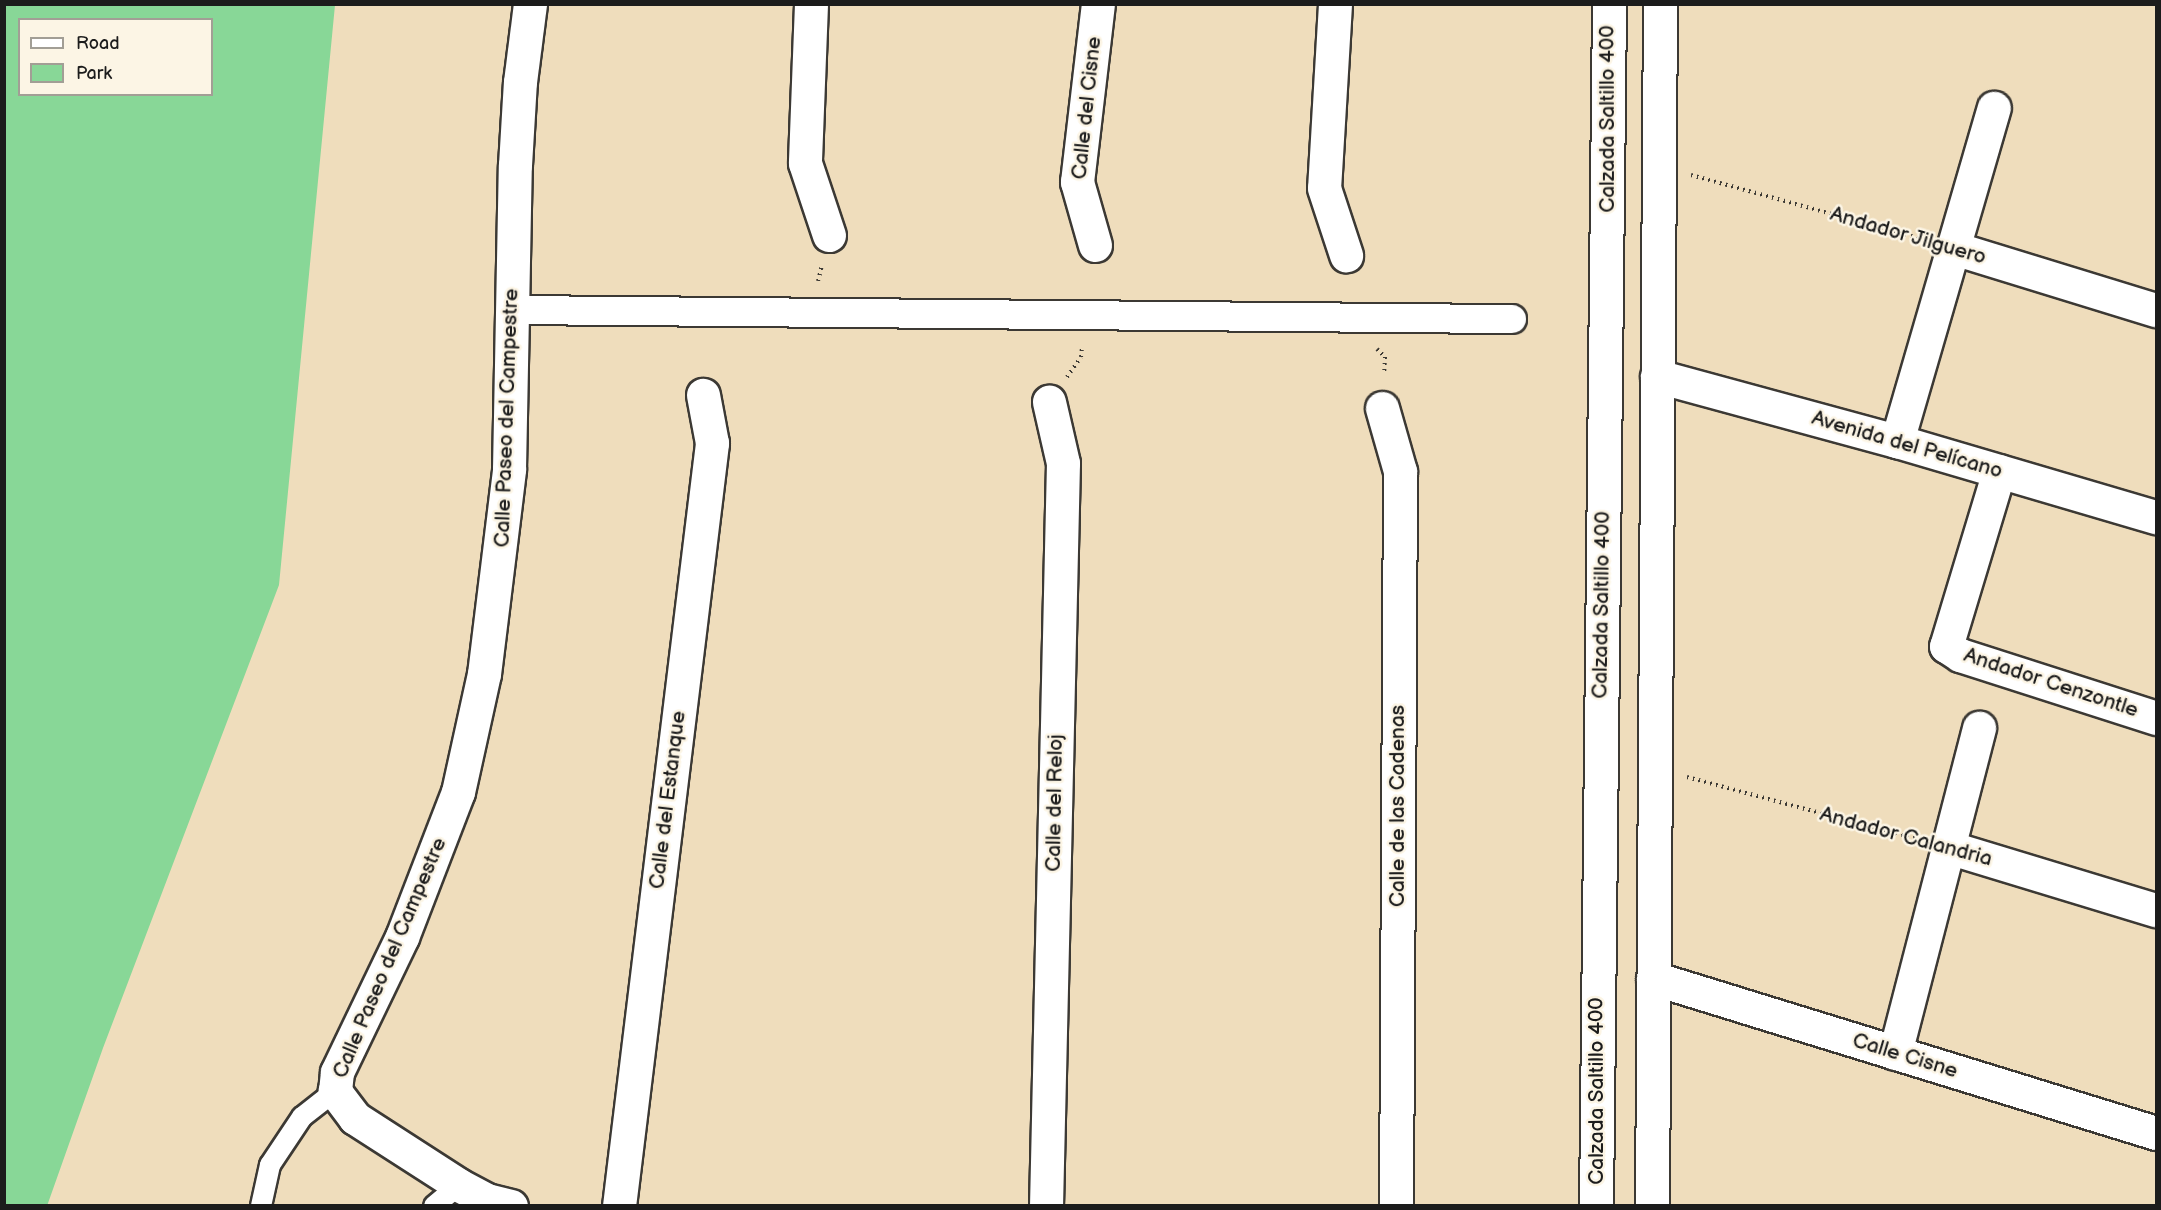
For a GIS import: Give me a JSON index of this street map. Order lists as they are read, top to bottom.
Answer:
{
  "streets": {
    "street": [
      "Calle del Cisne",
      "Calzada Saltillo 400",
      "Andador Jilguero",
      "Calle Paseo del Campestre",
      "Avenida del Pelícano",
      "Andador Cenzontle",
      "Calle del Estanque",
      "Calle del Reloj",
      "Calle de las Cadenas",
      "Andador Calandria",
      "Calle Cisne"
    ]
  },
  "crossings": [
    ["Avenida del Pelícano", "Andador Cenzontle"]
  ],
  "legend": ["Road", "Park"]
}
